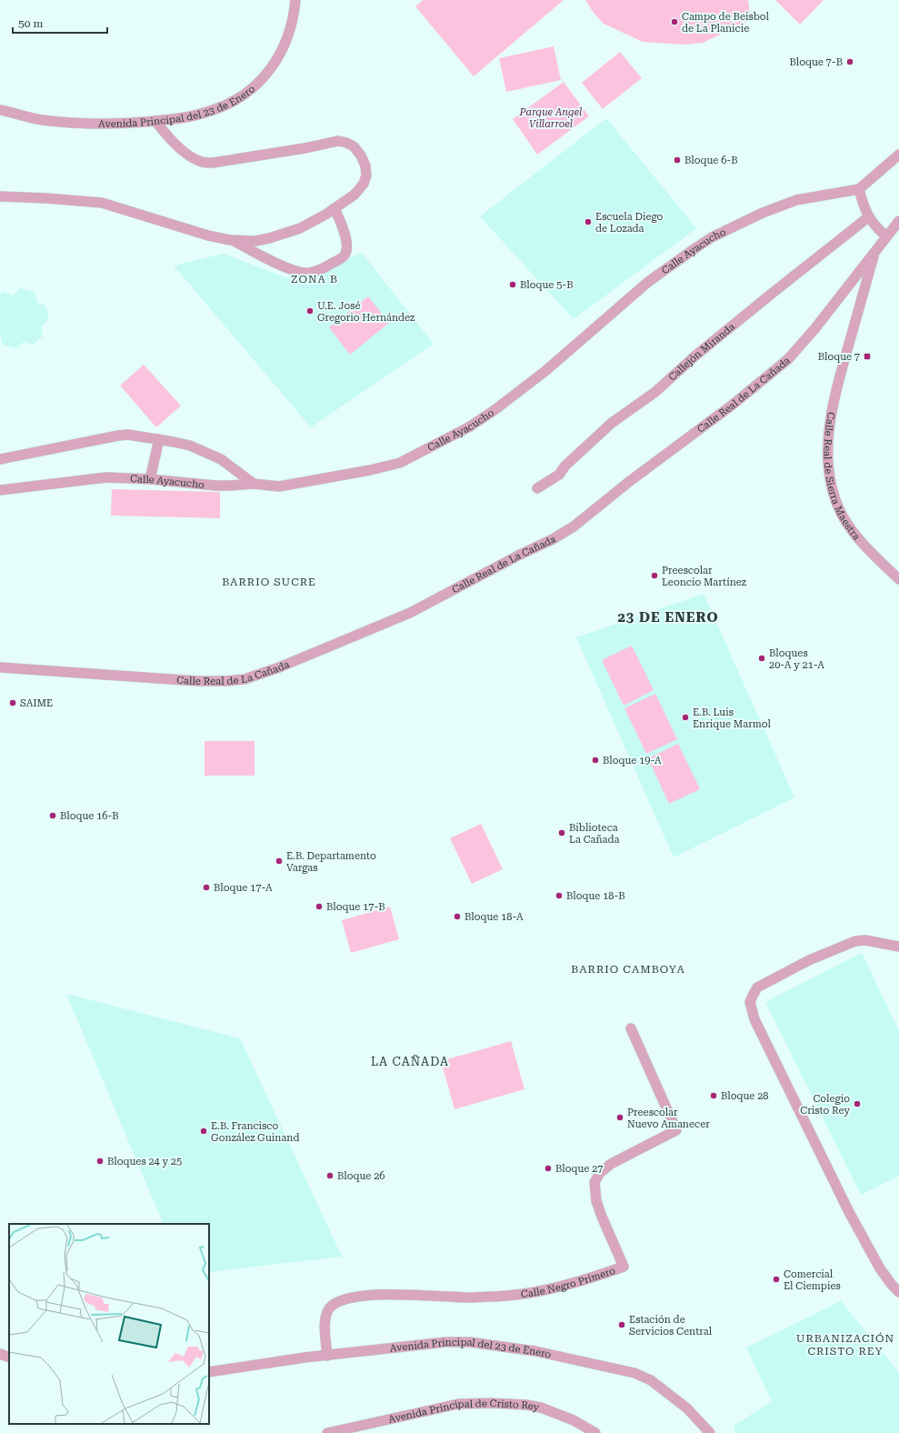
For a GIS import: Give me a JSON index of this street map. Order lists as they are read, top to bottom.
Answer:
{
  "streets": {
    "street": [
      "Avenida Principal del 23 de Enero",
      "Calle Ayacucho",
      "Callejón Miranda",
      "Calle Real de La Cañada",
      "Calle Real de Sierra Maestra",
      "Calle Negro Primero",
      "Avenida Principal de Cristo Rey"
    ]
  },
  "crossings": [
    ["Avenida Principal del 23 de Enero", "Calle Negro Primero"],
    ["Calle Real de La Cañada", "Calle Real de Sierra Maestra"]
  ],
  "districts": [
    "ZONA B",
    "BARRIO SUCRE",
    "23 DE ENERO",
    "BARRIO CAMBOYA",
    "LA CAÑADA",
    "URBANIZACIÓN CRISTO REY"
  ],
  "parks": ["Parque Angel Villarroel"],
  "places": {
    "other": [
      "Campo de Beisbol de La Planicie",
      "Bloque 7-B",
      "Bloque 6-B",
      "Escuela Diego de Lozada",
      "Bloque 5-B",
      "U.E. José Gregorio Hernández",
      "Preescolar Leoncio Martínez",
      "Bloques 20-A y 21-A",
      "SAIME",
      "E.B. Luis Enrique Marmol",
      "Bloque 19-A",
      "Bloque 16-B",
      "Biblioteca La Cañada",
      "E.B. Departamento Vargas",
      "Bloque 17-A",
      "Bloque 18-B",
      "Bloque 17-B",
      "Bloque 18-A",
      "Bloque 28",
      "Colegio Cristo Rey",
      "Preescolar Nuevo Amanecer",
      "E.B. Francisco González Guinand",
      "Bloques 24 y 25",
      "Bloque 27",
      "Bloque 26",
      "Comercial El Ciempies",
      "Estación de Servicios Central"
    ],
    "transit": ["Bloque 7"]
  },
  "scale_bar": "50 m"
}
